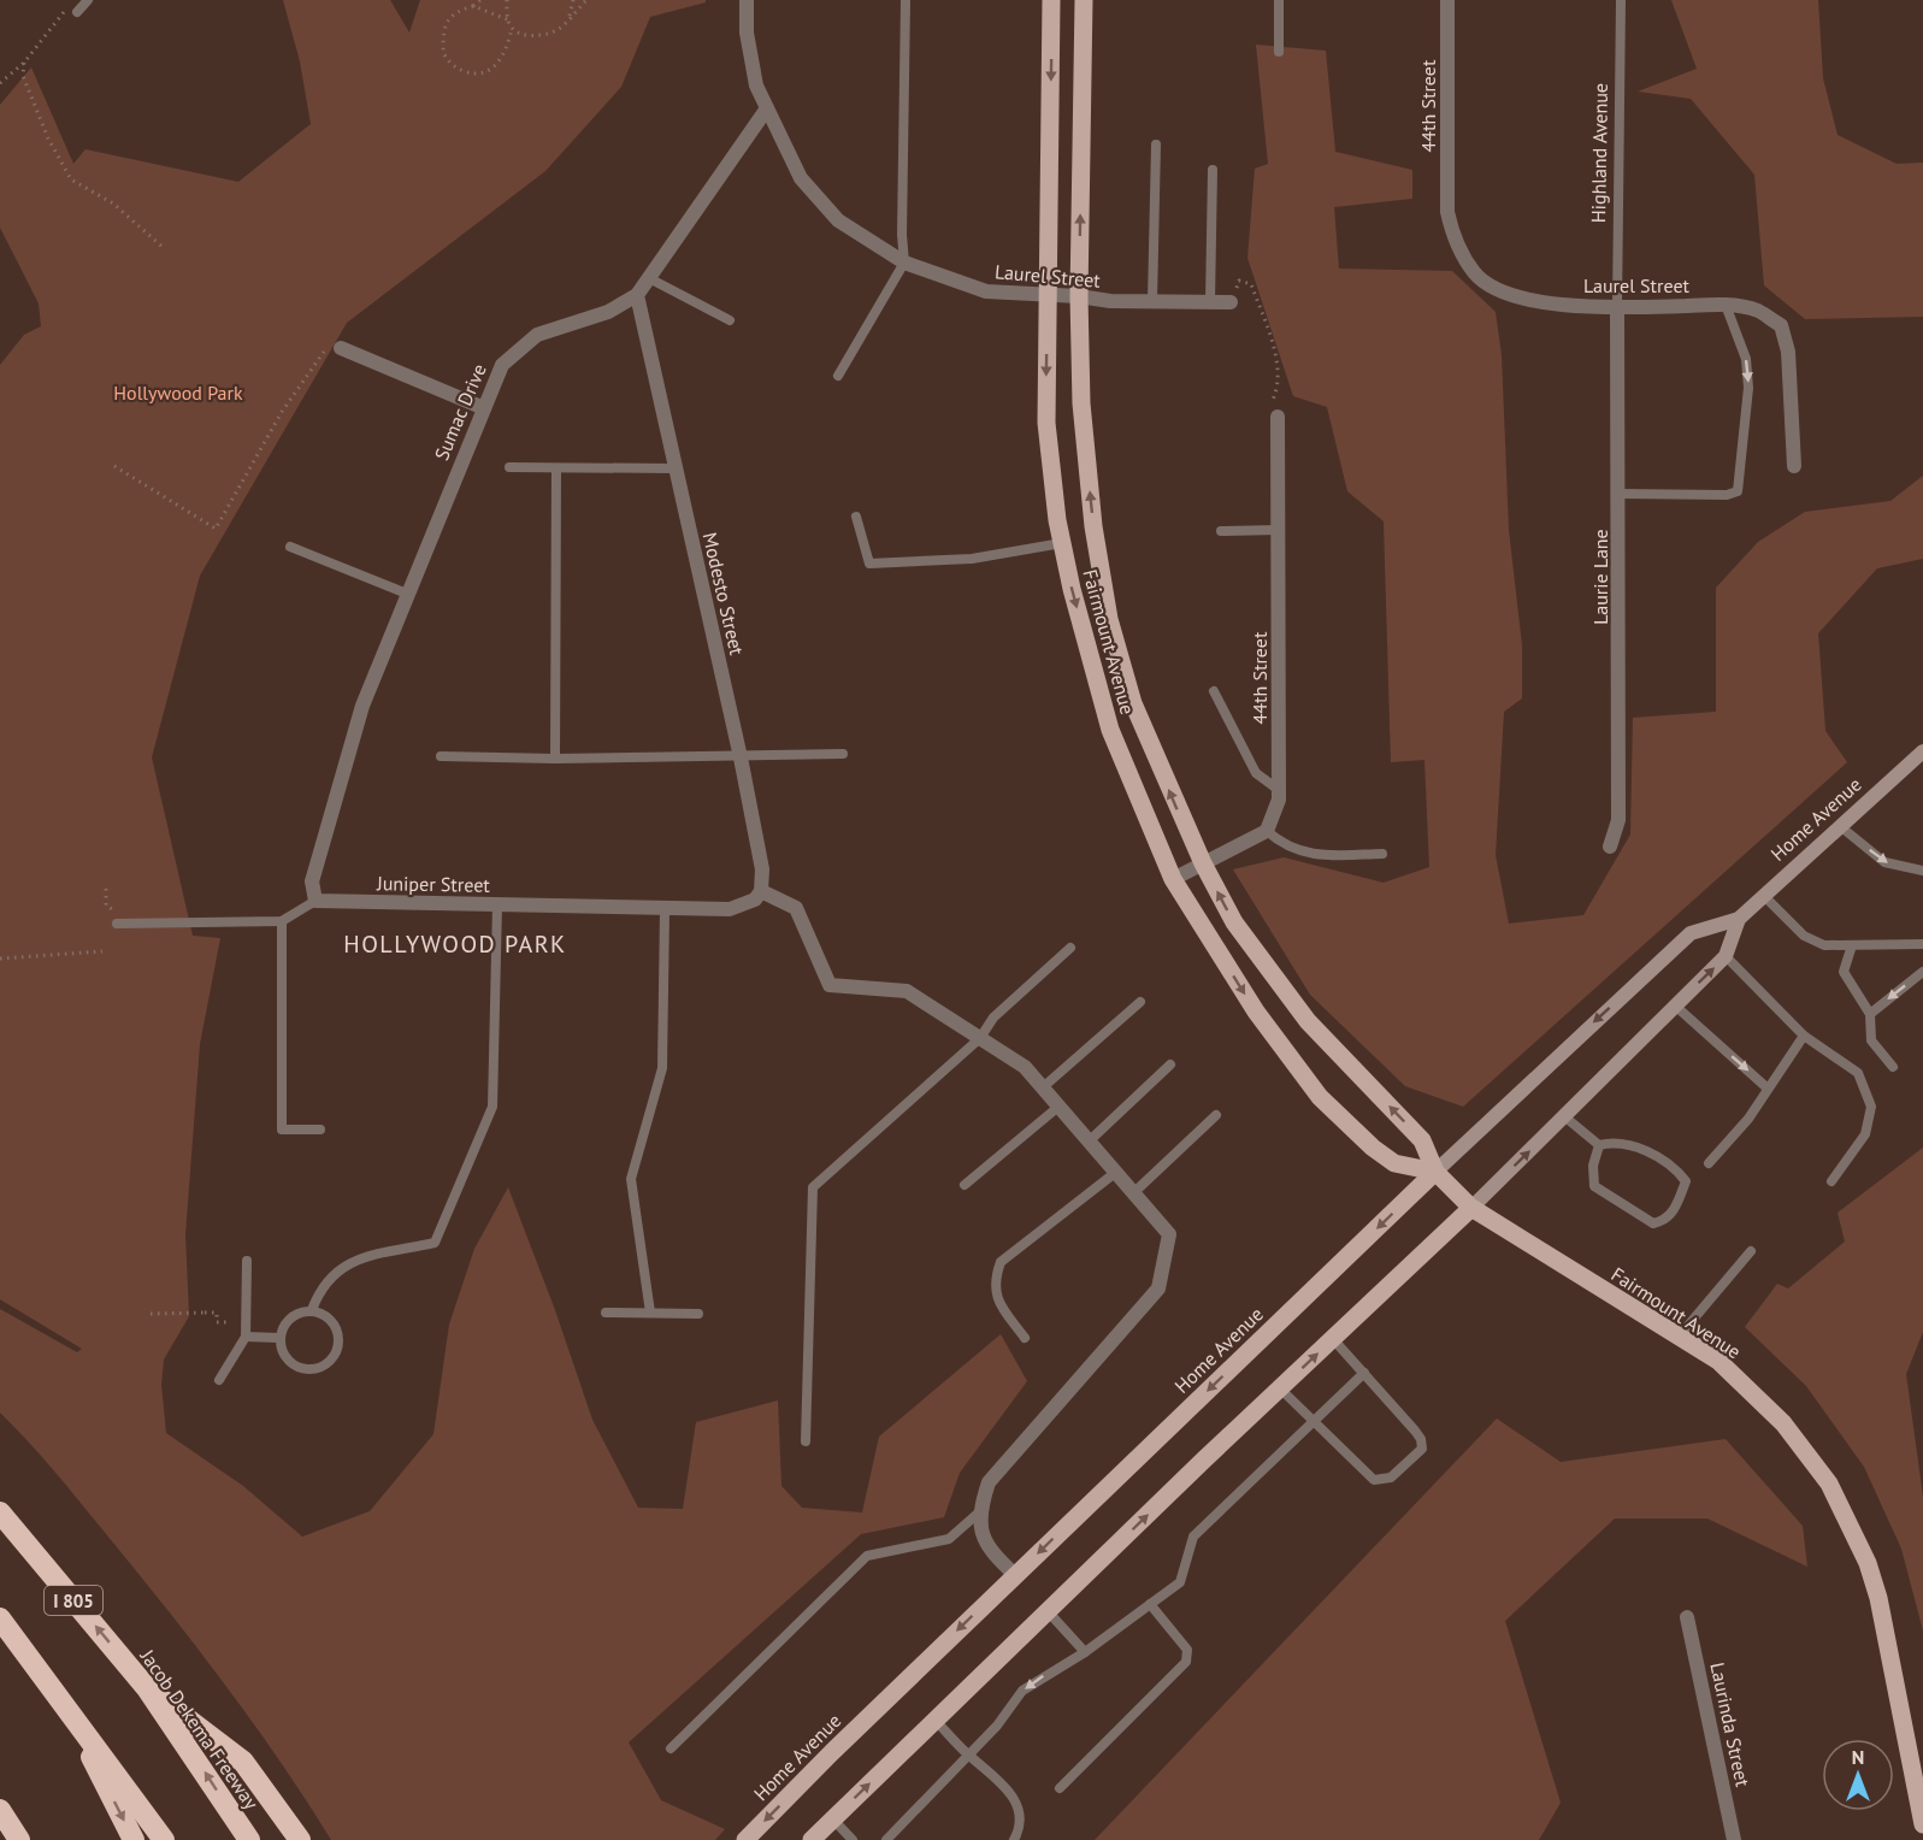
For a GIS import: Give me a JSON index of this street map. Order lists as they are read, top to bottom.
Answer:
{
  "streets": {
    "highway": ["I 805", "Jacob Dekema Freeway"],
    "main road": ["Fairmount Avenue", "Home Avenue"],
    "street": [
      "44th Street",
      "Laurel Street",
      "Sumac Drive",
      "Laurie Lane",
      "Modesto Street",
      "Juniper Street",
      "Laurinda Street"
    ],
    "lane": ["Highland Avenue"]
  },
  "crossings": [
    ["44th Street", "Laurel Street"],
    ["Highland Avenue", "Laurel Street"],
    ["Highland Avenue", "Laurie Lane"],
    ["Laurel Street", "Sumac Drive"],
    ["Laurel Street", "Laurie Lane"],
    ["Laurel Street", "Fairmount Avenue"],
    ["Sumac Drive", "Modesto Street"],
    ["Sumac Drive", "Juniper Street"],
    ["Modesto Street", "Juniper Street"],
    ["Fairmount Avenue", "Home Avenue"]
  ],
  "districts": ["HOLLYWOOD PARK"],
  "parks": ["Hollywood Park"],
  "north": "top"
}
